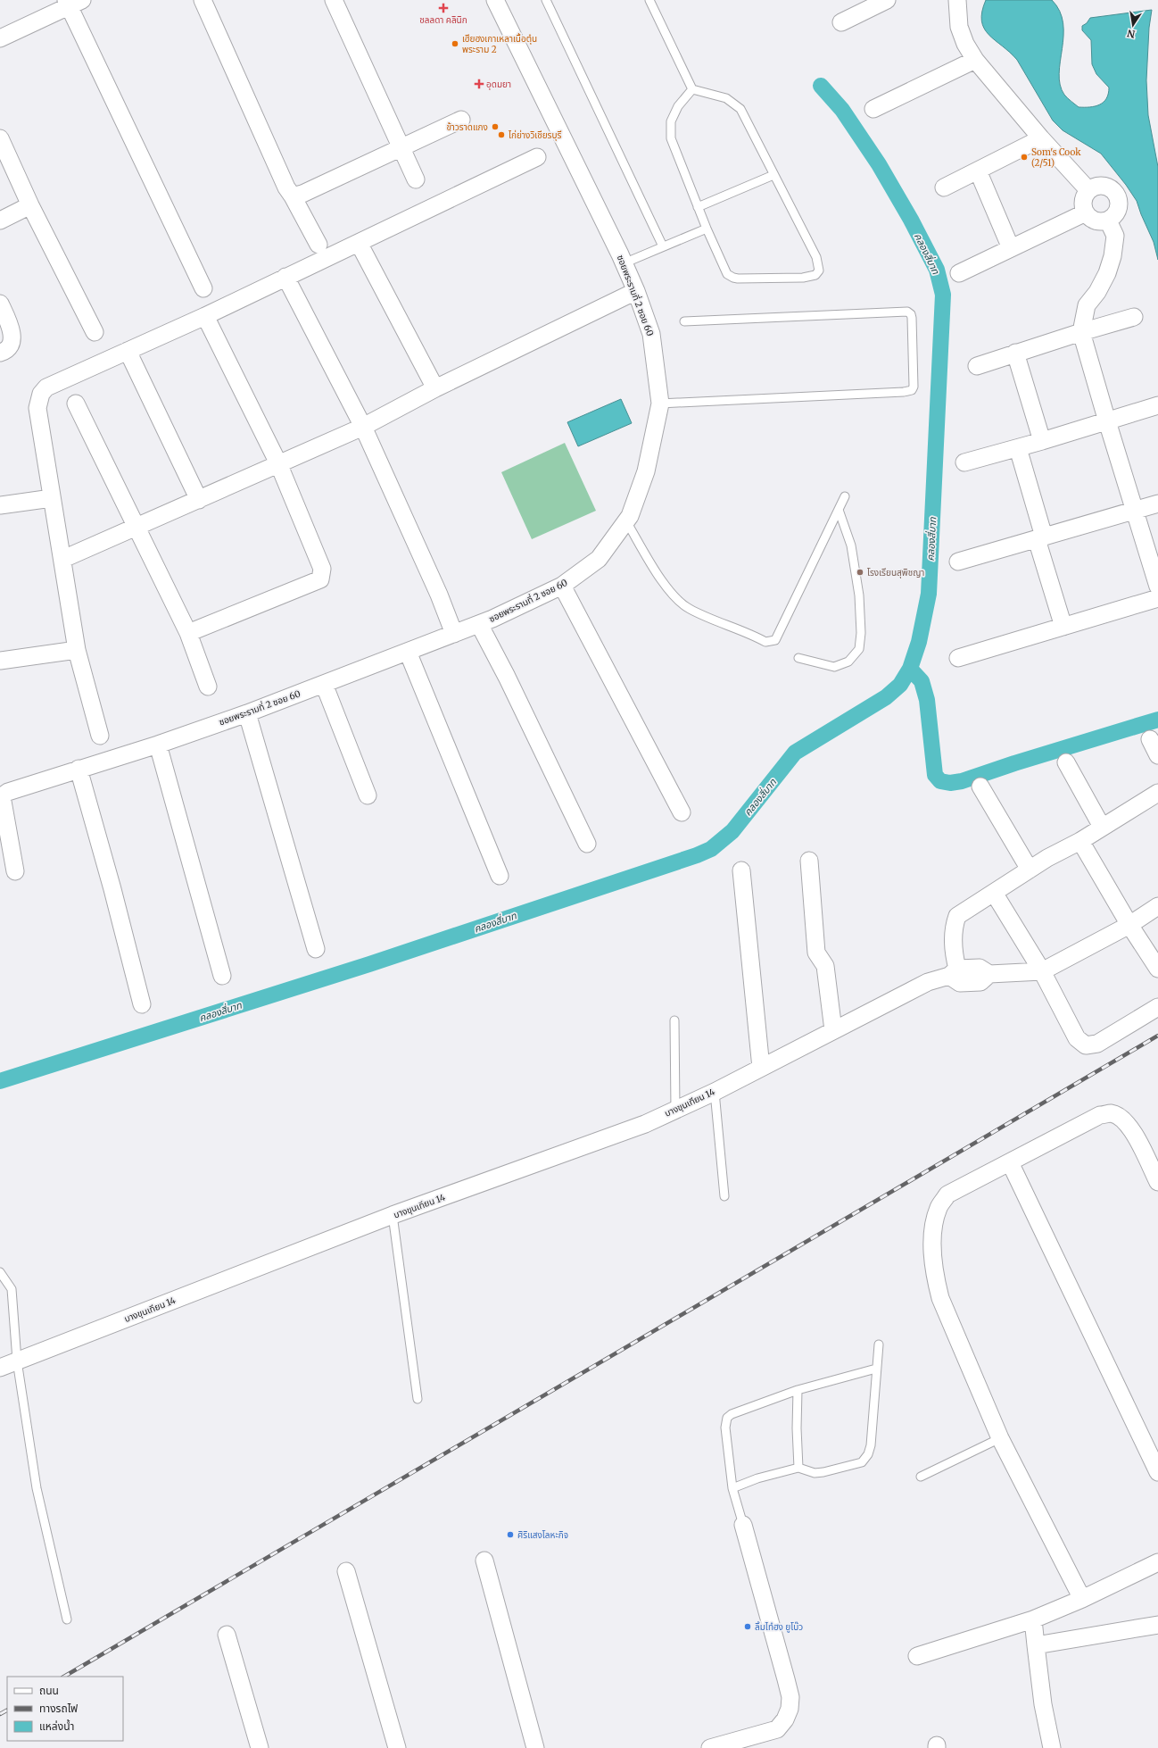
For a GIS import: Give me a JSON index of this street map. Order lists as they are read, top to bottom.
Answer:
{
  "streets": {
    "street": ["ซอยพระรามที่ 2 ซอย 60", "บางขุนเทียน 14"]
  },
  "water": ["คลองสี่บาท"],
  "places": {
    "health": ["ชลลดา คลินิก", "อุดมยา"],
    "other": [
      "เฮียฮงเกาเหลาเนื้อตุ๋น พระราม 2",
      "ข้าวราดแกง",
      "ไก่ย่างวิเชียรบุรี",
      "Som's Cook (2/51)",
      "โรงเรียนสุพิชญา",
      "ศิริแสงโลหะกิจ",
      "ลิ้มไท๋ฮง ยูโบ๊ว"
    ]
  },
  "legend": ["ถนน", "ทางรถไฟ", "แหล่งน้ำ"],
  "north": "bottom"
}
